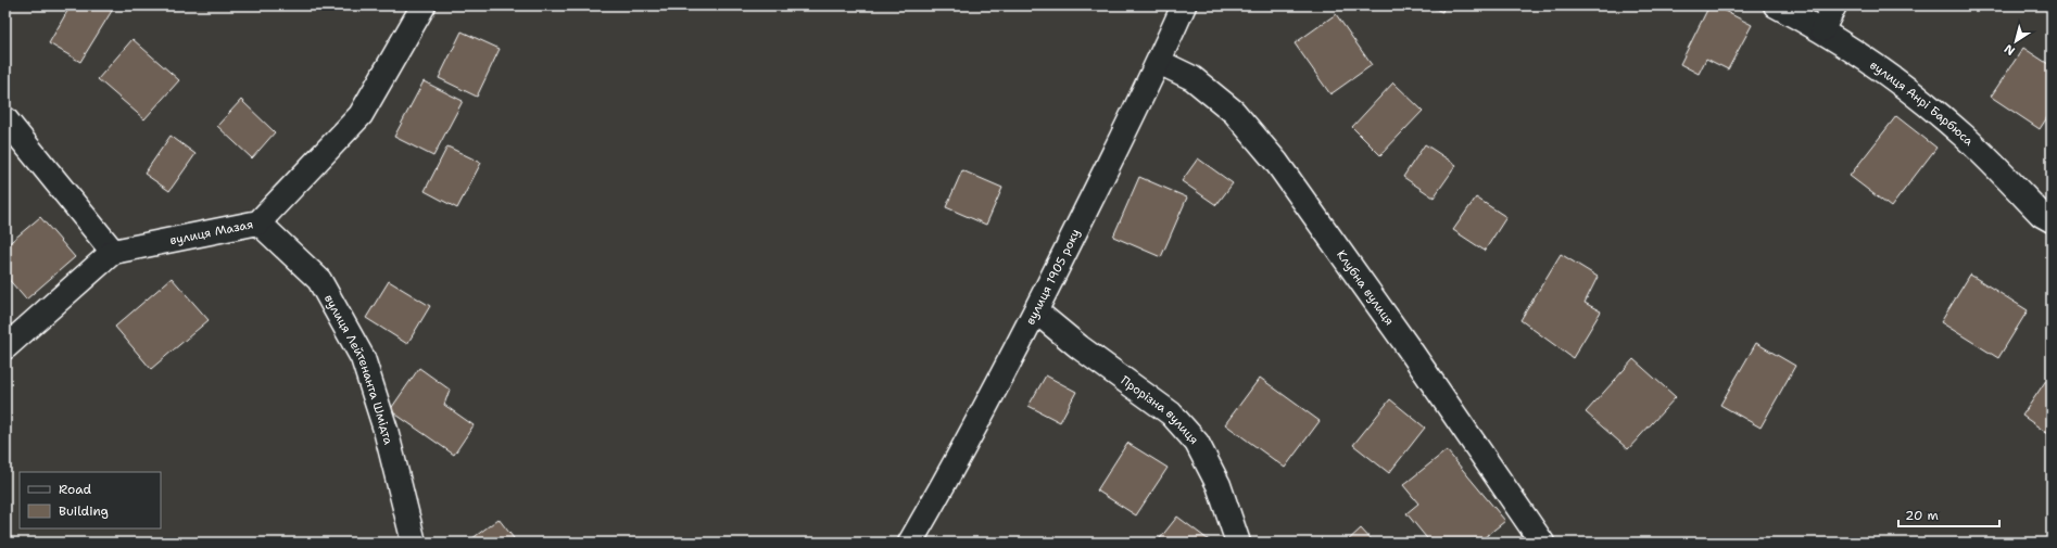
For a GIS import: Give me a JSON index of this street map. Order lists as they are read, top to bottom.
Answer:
{
  "streets": {
    "street": [
      "вулиця Анрі Барбюса",
      "вулиця Мазая",
      "вулиця 1905 року",
      "Клубна вулиця",
      "вулиця Лейтенанта Шмідта",
      "Прорізна вулиця"
    ]
  },
  "crossings": [
    ["вулиця Мазая", "вулиця Лейтенанта Шмідта"],
    ["вулиця 1905 року", "Клубна вулиця"],
    ["вулиця 1905 року", "Прорізна вулиця"]
  ],
  "legend": ["Road", "Building"],
  "scale_bar": "20 m",
  "north": "bottom left"
}
